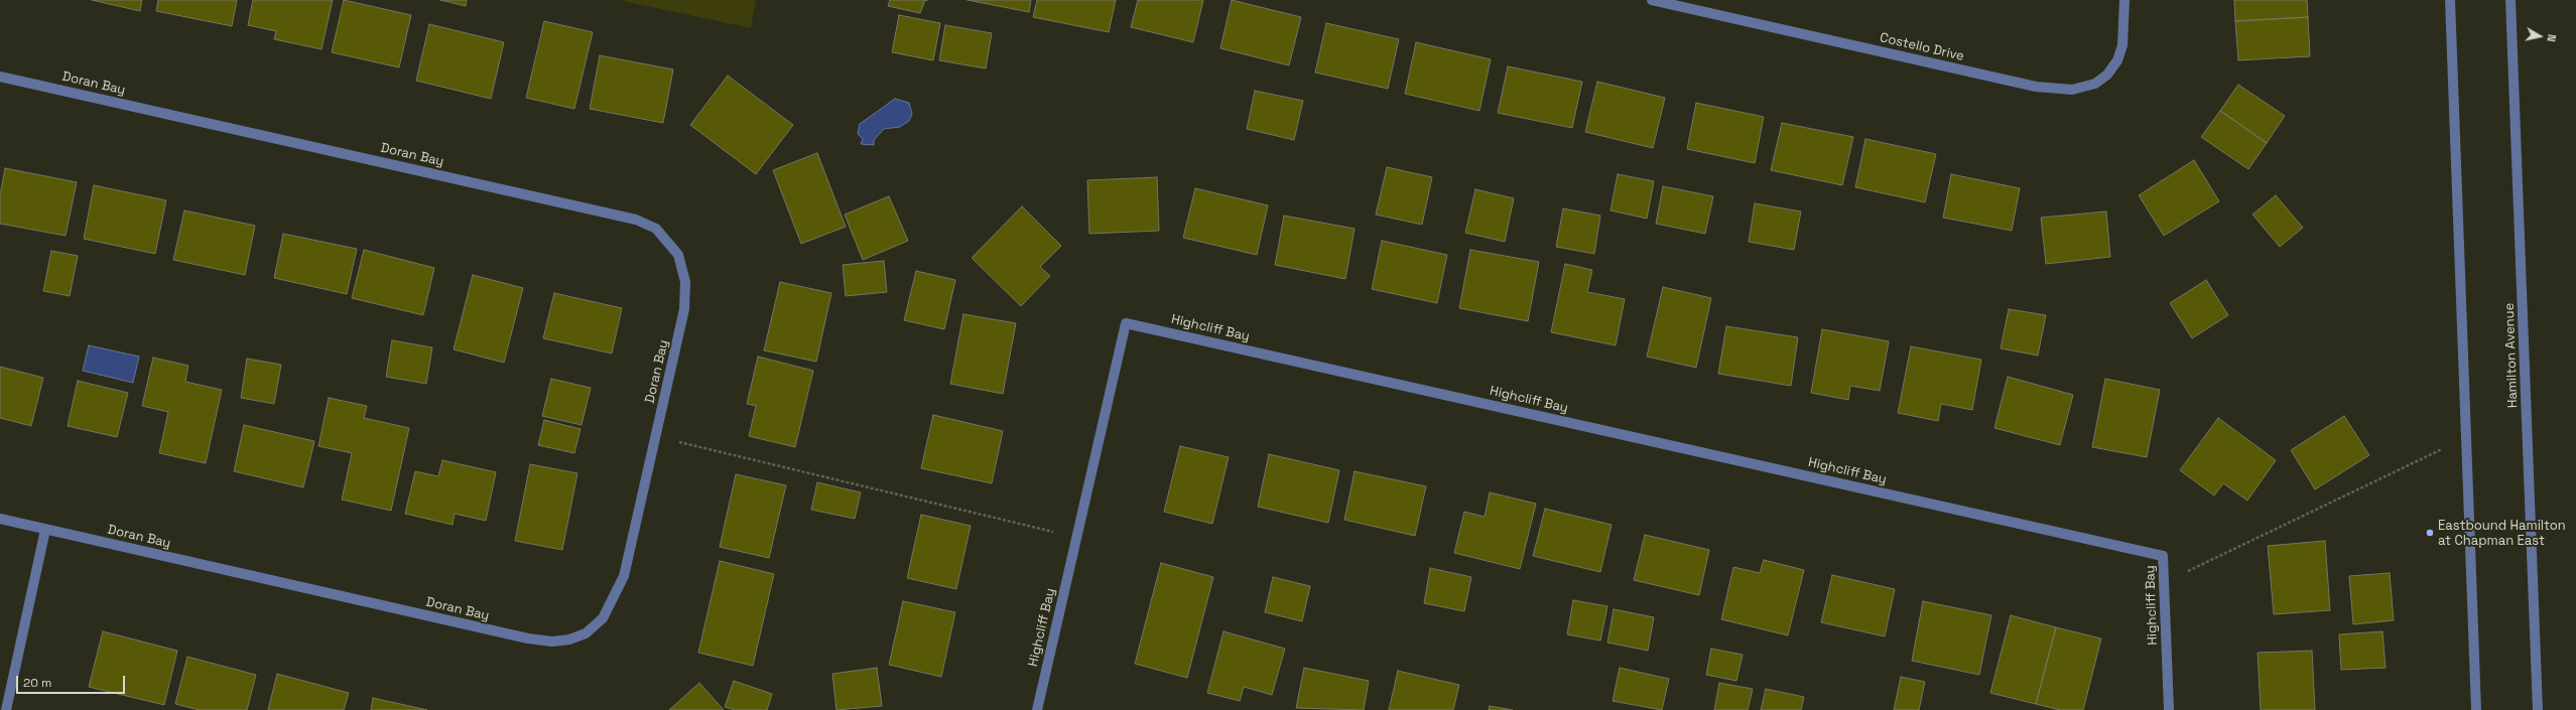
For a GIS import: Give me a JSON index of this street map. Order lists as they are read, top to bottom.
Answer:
{
  "streets": {
    "street": [
      "Costello Drive",
      "Doran Bay",
      "Highcliff Bay",
      "Hamilton Avenue"
    ]
  },
  "places": ["Eastbound Hamilton at Chapman East"],
  "scale_bar": "20 m",
  "north": "right"
}
